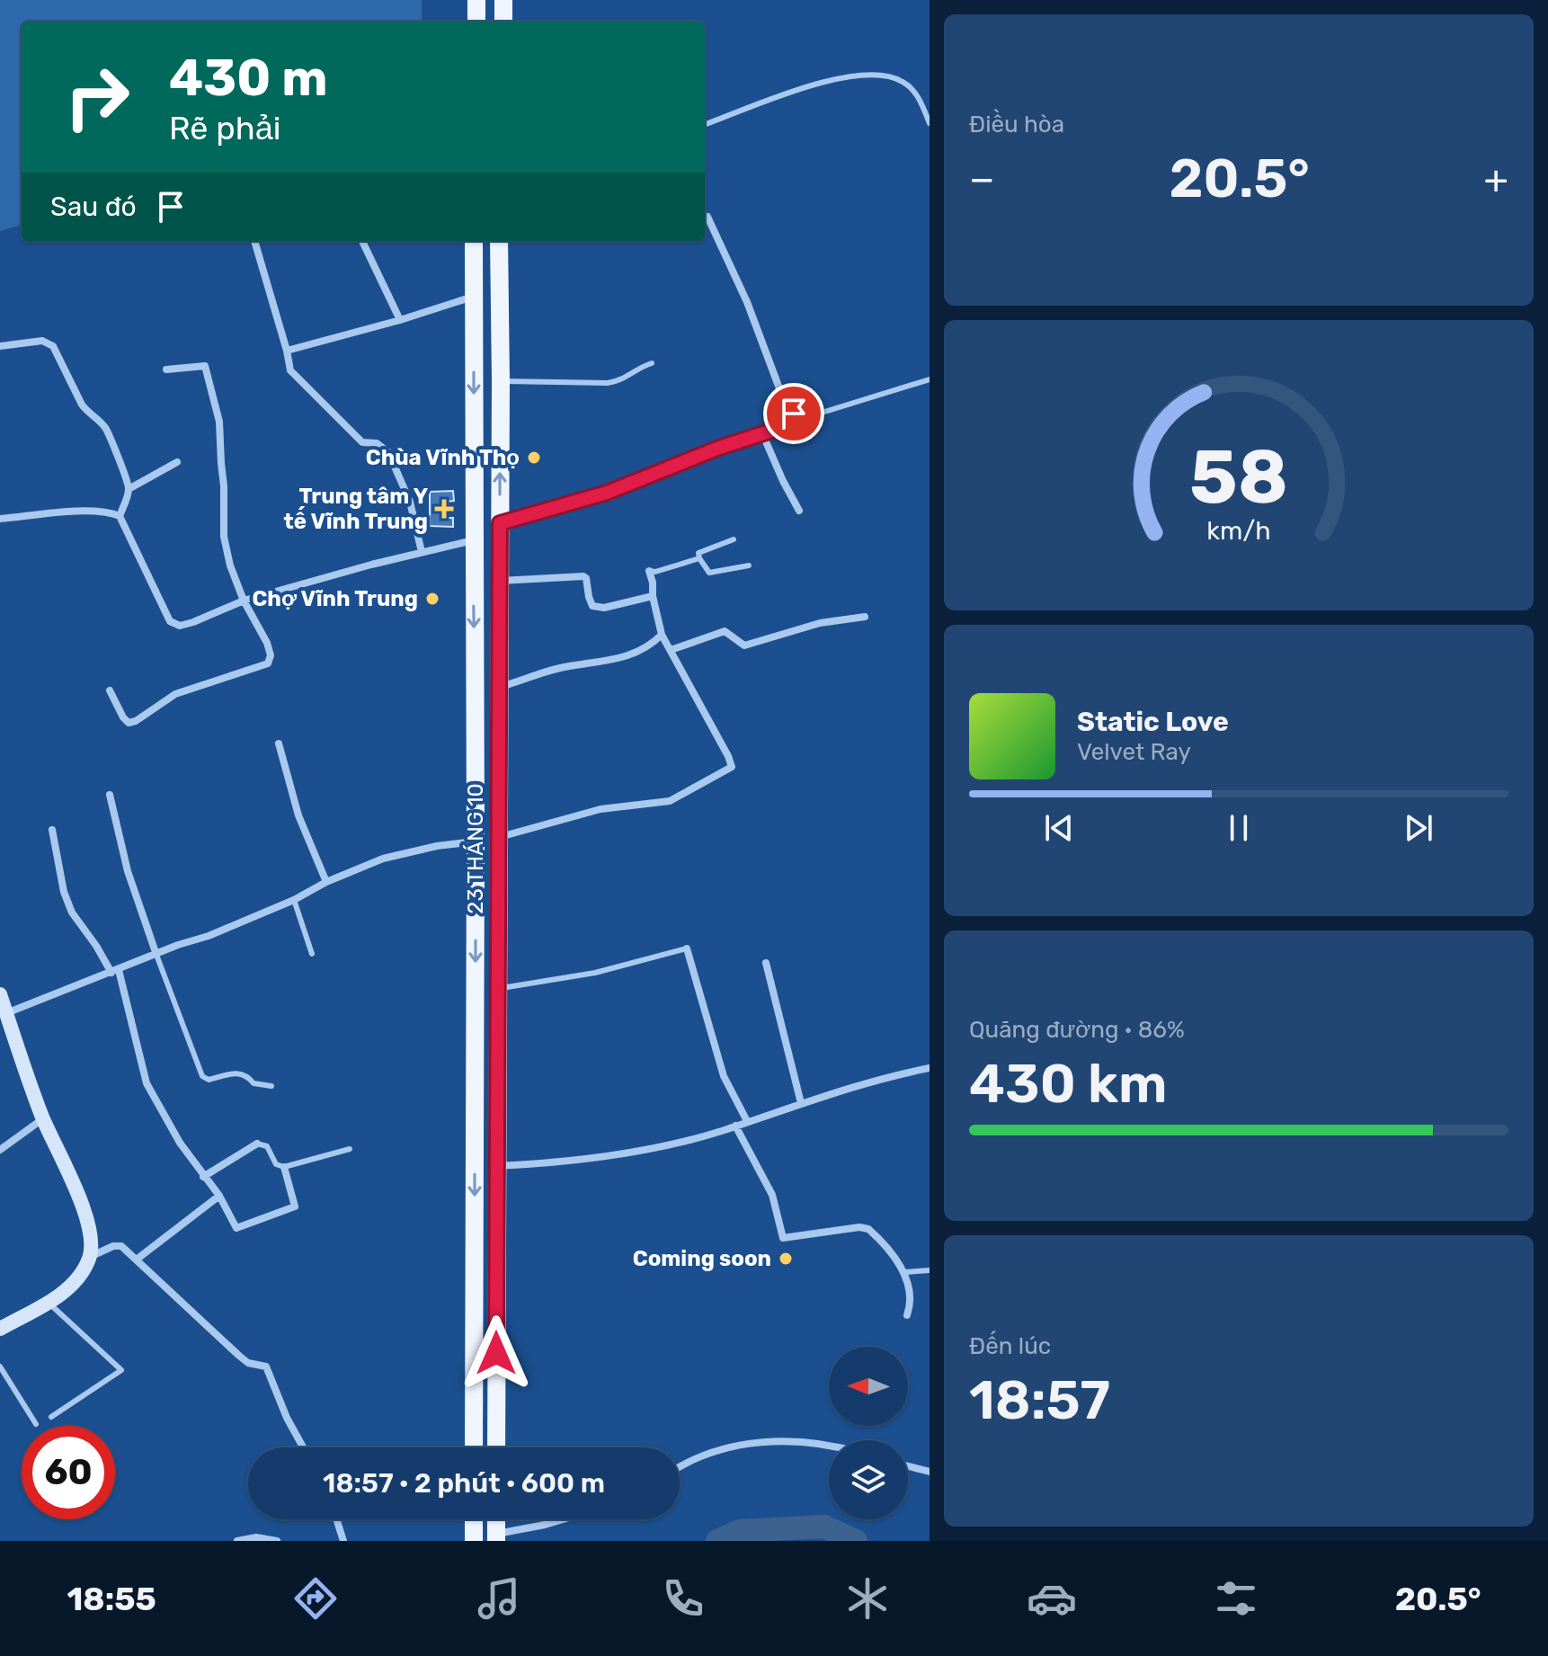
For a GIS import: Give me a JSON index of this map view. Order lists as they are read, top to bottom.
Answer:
{
  "streets": {
    "main road": ["23 THÁNG 10"]
  },
  "places": {
    "other": ["Chùa Vĩnh Thọ", "Chợ Vĩnh Trung", "Coming soon"],
    "health": ["Trung tâm Y tế Vĩnh Trung"]
  },
  "north": "left",
  "page": {
    "tile": [
      "Điều hòa",
      ["Quãng đường · 86%", "430 km"],
      ["Đến lúc", "18:57"]
    ],
    "turn": ["430 m", "Rẽ phải"],
    "heat": ["−", "20.5°", "+"],
    "then": "Sau đó",
    "song": ["Static Love", "Velvet Ray"],
    "limit": "60",
    "trip": "18:57 · 2 phút · 600 m",
    "tabs": ["18:55", "20.5°"],
    "gauge": ["58", "km/h"]
  }
}
